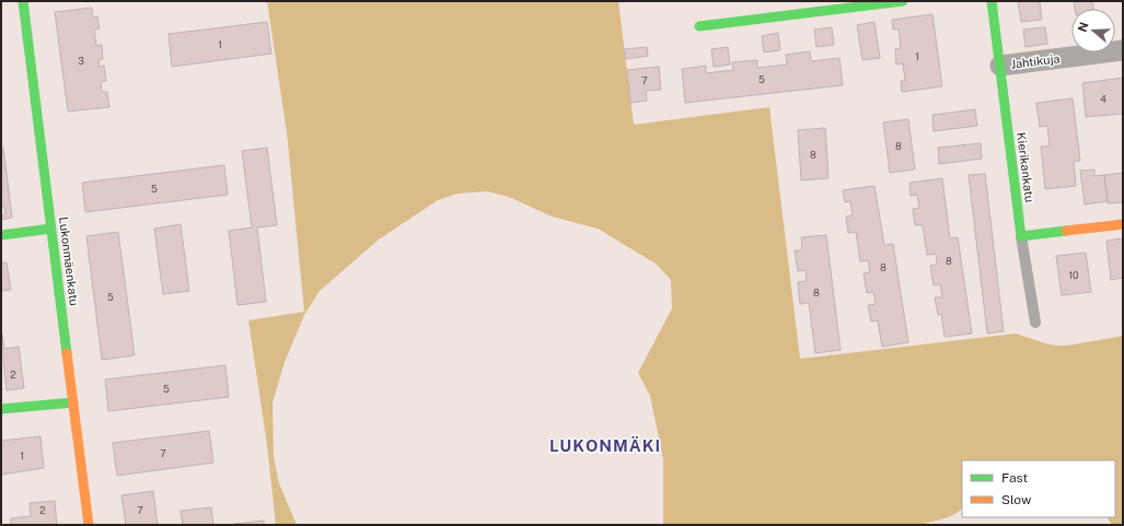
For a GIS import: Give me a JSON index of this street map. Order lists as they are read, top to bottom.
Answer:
{
  "streets": {
    "street": ["Jahtikuja", "Kierikankatu", "Lukonmäenkatu"]
  },
  "crossings": [
    ["Jahtikuja", "Kierikankatu"]
  ],
  "districts": ["LUKONMÄKI"],
  "house_numbers": [
    "1",
    "1",
    "3",
    "5",
    "7",
    "4",
    "8",
    "8",
    "5",
    "8",
    "8",
    "10",
    "8",
    "5",
    "2",
    "5",
    "7",
    "1",
    "2",
    "7"
  ],
  "legend": ["Fast", "Slow"],
  "north": "left"
}
